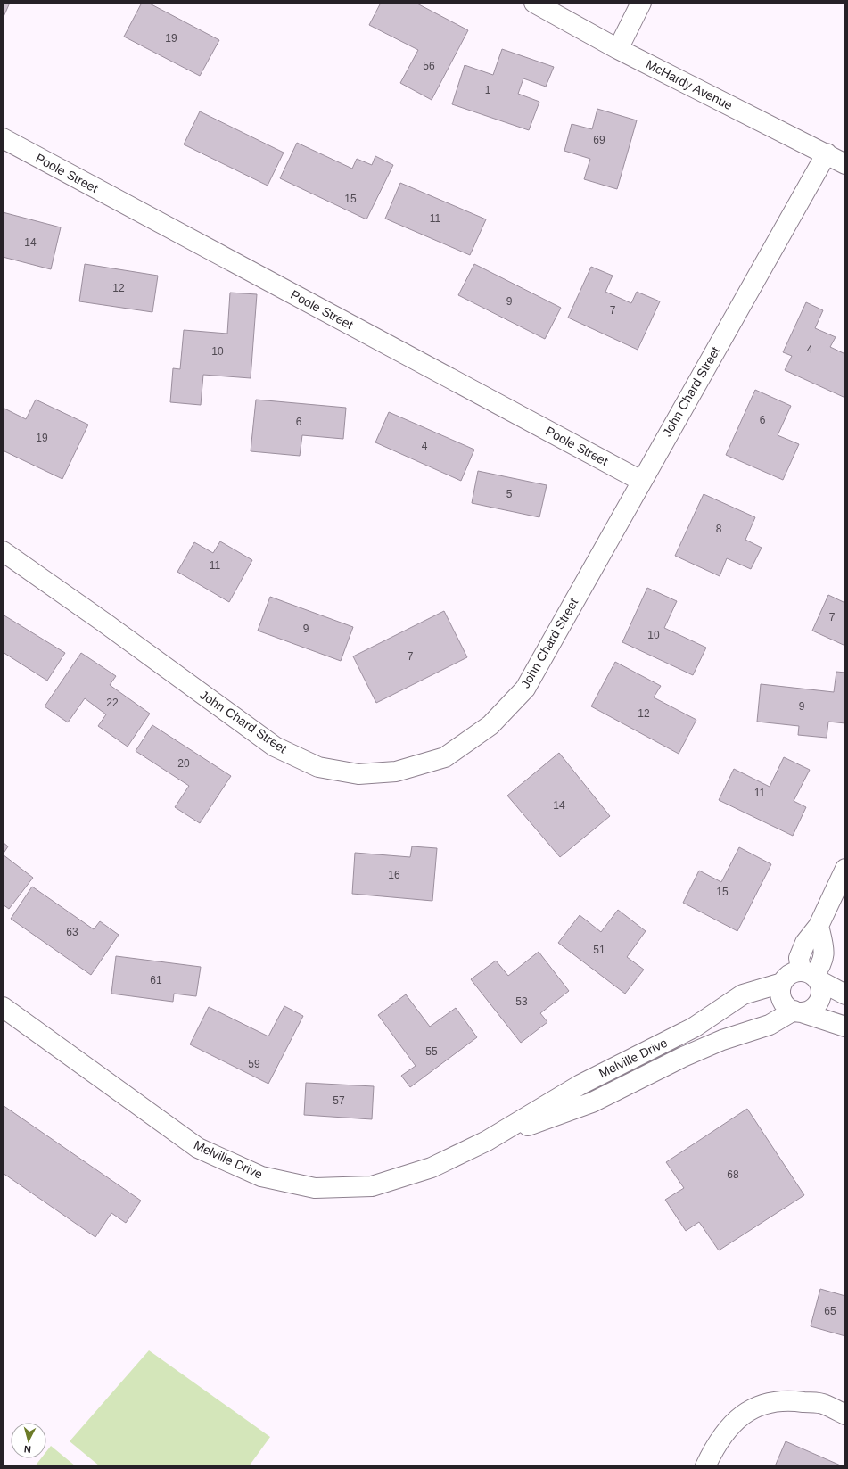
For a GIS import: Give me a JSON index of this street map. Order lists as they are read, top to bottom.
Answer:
{
  "streets": {
    "street": [
      "McHardy Avenue",
      "Poole Street",
      "John Chard Street",
      "Melville Drive"
    ]
  },
  "crossings": [
    ["McHardy Avenue", "John Chard Street"],
    ["Poole Street", "John Chard Street"]
  ],
  "house_numbers": [
    "19",
    "56",
    "1",
    "69",
    "15",
    "11",
    "14",
    "12",
    "9",
    "7",
    "4",
    "10",
    "6",
    "6",
    "19",
    "4",
    "5",
    "8",
    "11",
    "7",
    "9",
    "10",
    "7",
    "22",
    "9",
    "12",
    "20",
    "11",
    "14",
    "16",
    "15",
    "63",
    "51",
    "61",
    "53",
    "55",
    "59",
    "57",
    "68",
    "65"
  ],
  "north": "bottom"
}
